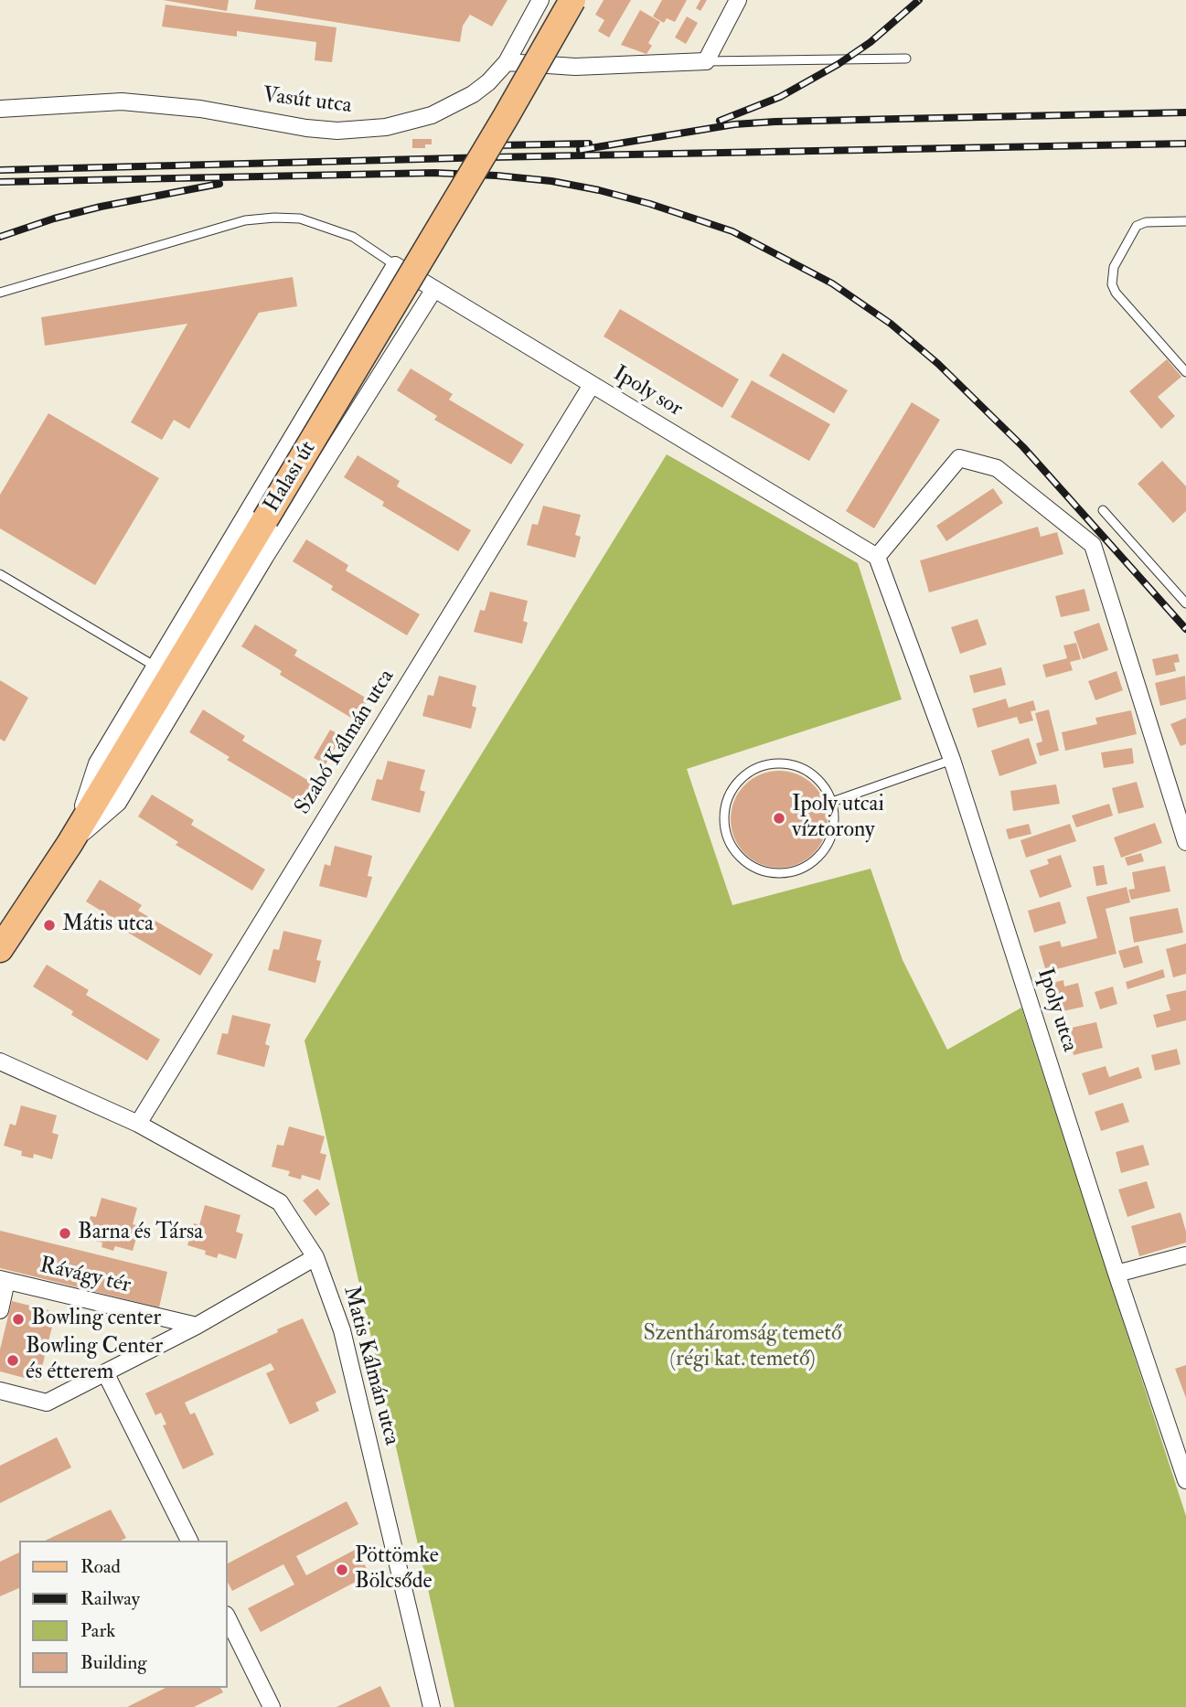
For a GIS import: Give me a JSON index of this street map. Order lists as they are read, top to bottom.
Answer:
{
  "streets": {
    "main road": ["Halasi út"],
    "street": [
      "Vasút utca",
      "Ipoly sor",
      "Szabó Kálmán utca",
      "Ipoly utca",
      "Rávágy tér",
      "Matis Kálmán utca"
    ]
  },
  "crossings": [
    ["Ipoly sor", "Szabó Kálmán utca"],
    ["Ipoly sor", "Ipoly utca"],
    ["Szabó Kálmán utca", "Matis Kálmán utca"]
  ],
  "parks": ["Szentháromság temető (régi kat. temető)"],
  "places": [
    "Ipoly utcai víztorony",
    "Mátis utca",
    "Barna és Társa",
    "Bowling center",
    "Bowling Center és étterem",
    "Pöttömke Bölcsőde"
  ],
  "legend": [
    "Road",
    "Railway",
    "Park",
    "Building"
  ]
}
